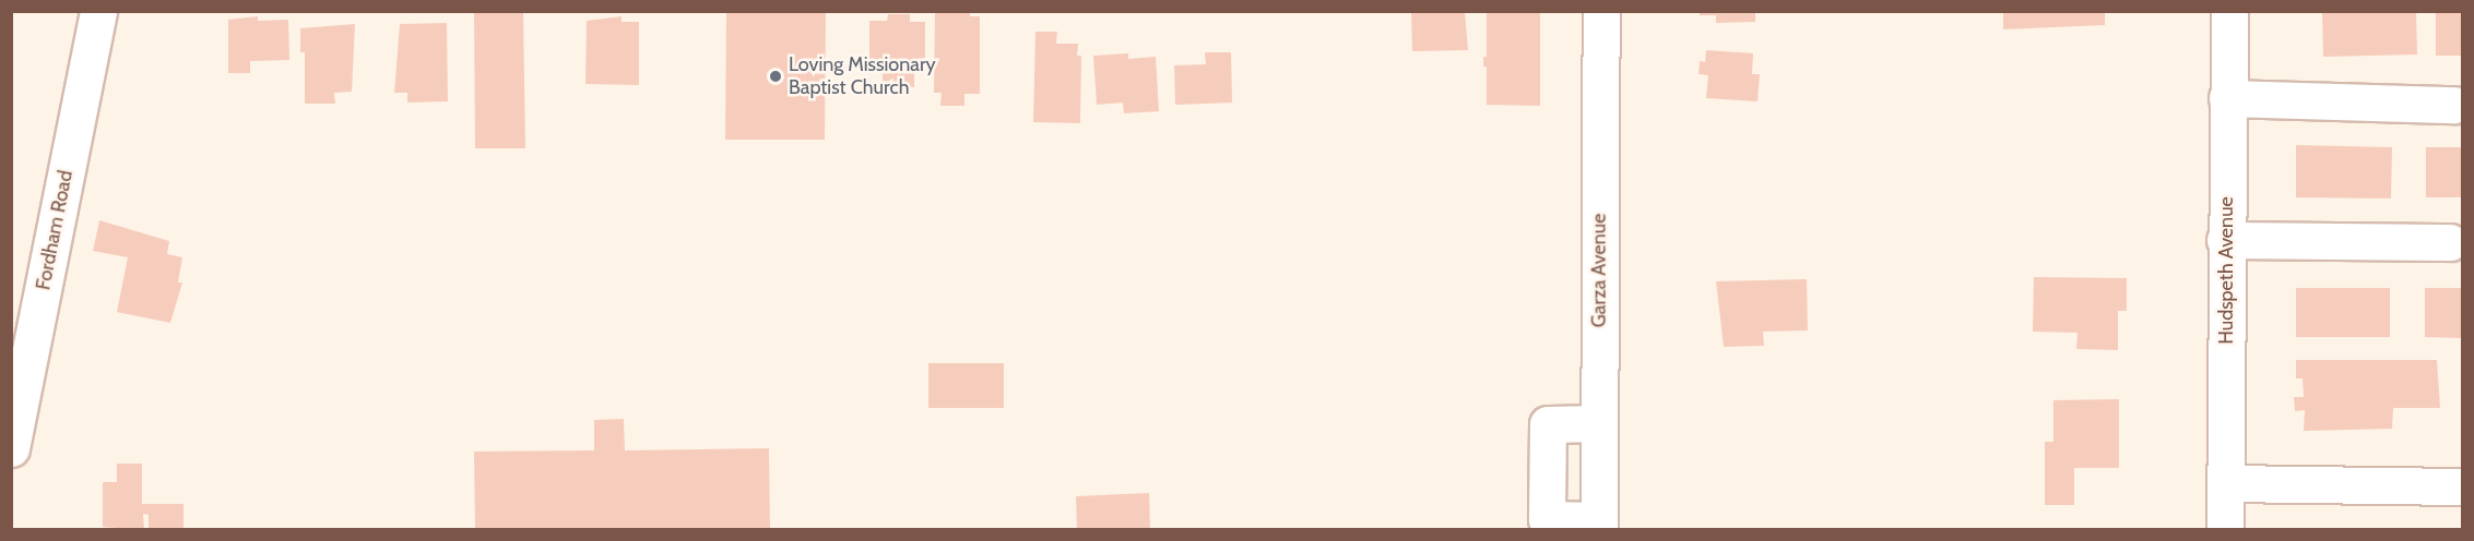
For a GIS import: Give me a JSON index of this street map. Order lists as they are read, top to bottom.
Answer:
{
  "streets": {
    "street": ["Fordham Road", "Garza Avenue", "Hudspeth Avenue"]
  },
  "places": ["Loving Missionary Baptist Church"]
}
